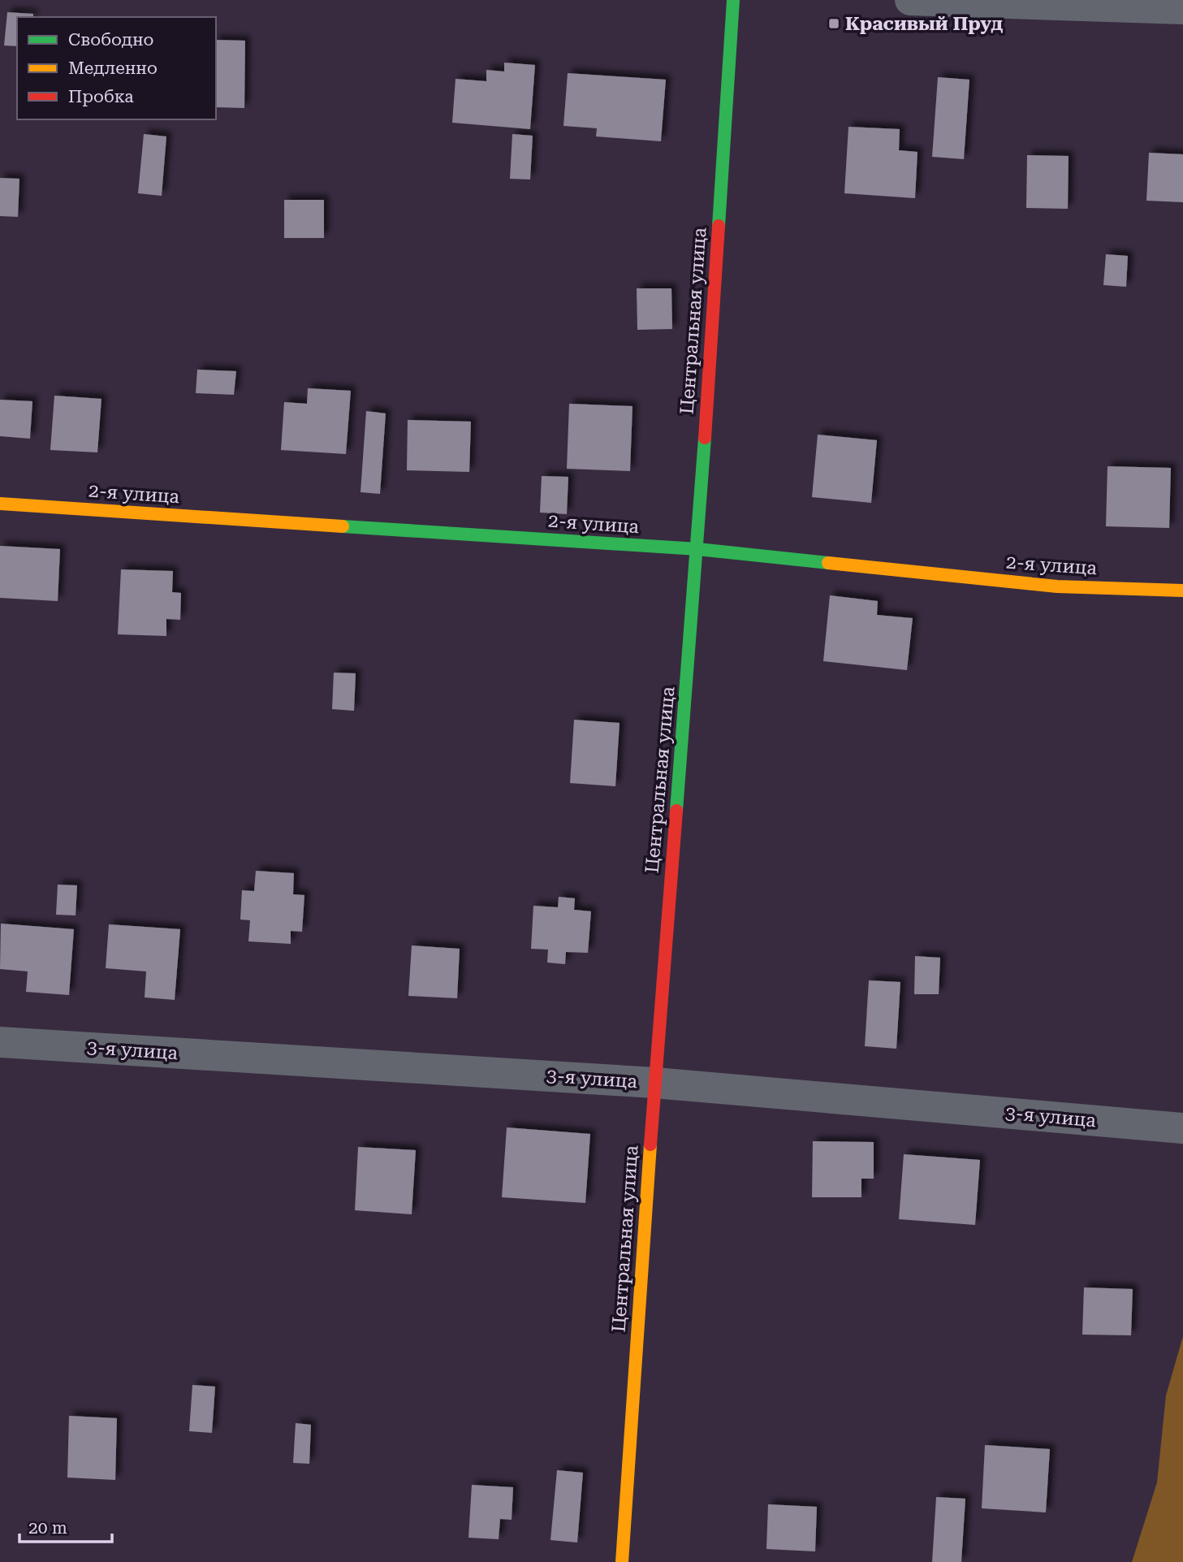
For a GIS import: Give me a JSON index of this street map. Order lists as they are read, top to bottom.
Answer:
{
  "streets": {
    "street": ["Центральная улица", "2-я улица", "3-я улица"]
  },
  "crossings": [
    ["Центральная улица", "2-я улица"],
    ["Центральная улица", "3-я улица"]
  ],
  "places": {
    "transit": ["Красивый Пруд"]
  },
  "legend": ["Свободно", "Медленно", "Пробка"],
  "scale_bar": "20 m"
}
